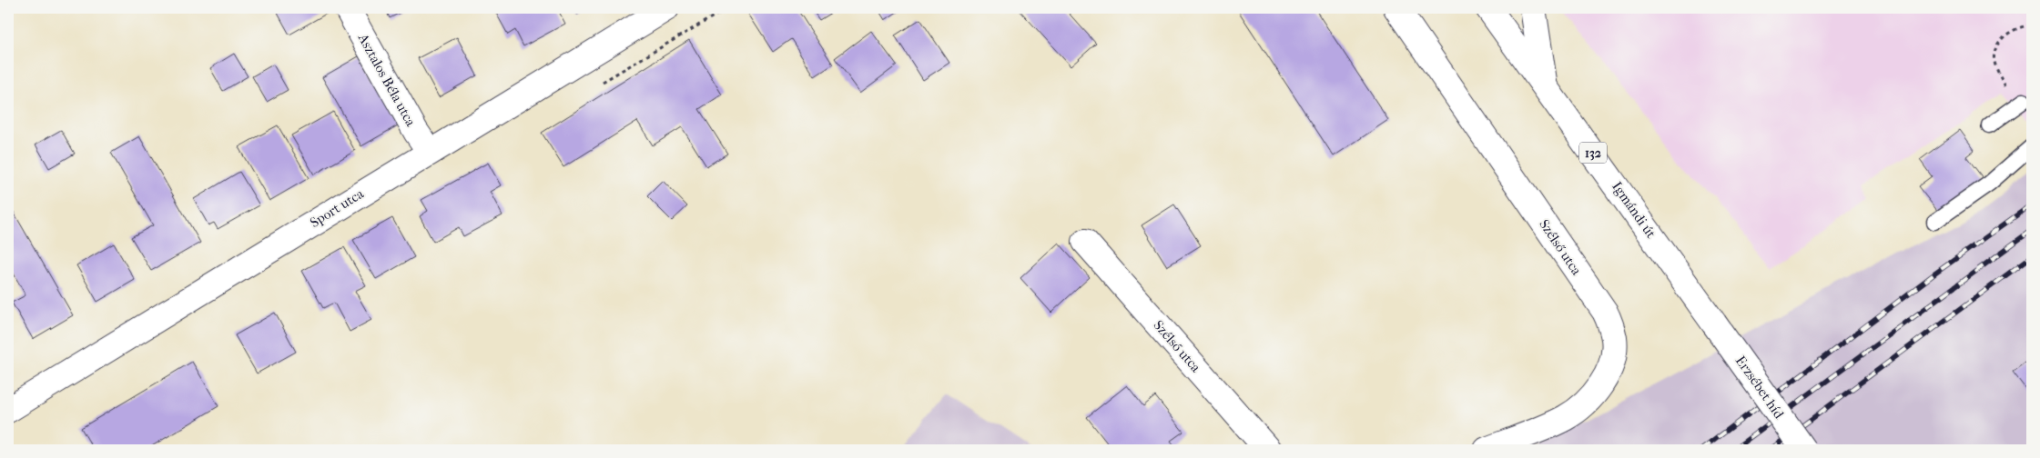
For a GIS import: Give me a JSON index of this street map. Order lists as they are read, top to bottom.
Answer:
{
  "streets": {
    "street": [
      "Asztalos Béla utca",
      "132",
      "Sport utca",
      "Igmándi út",
      "Szélső utca",
      "Erzsébet híd"
    ]
  },
  "crossings": [
    ["Asztalos Béla utca", "Sport utca"],
    ["Igmándi út", "Erzsébet híd"]
  ]
}
